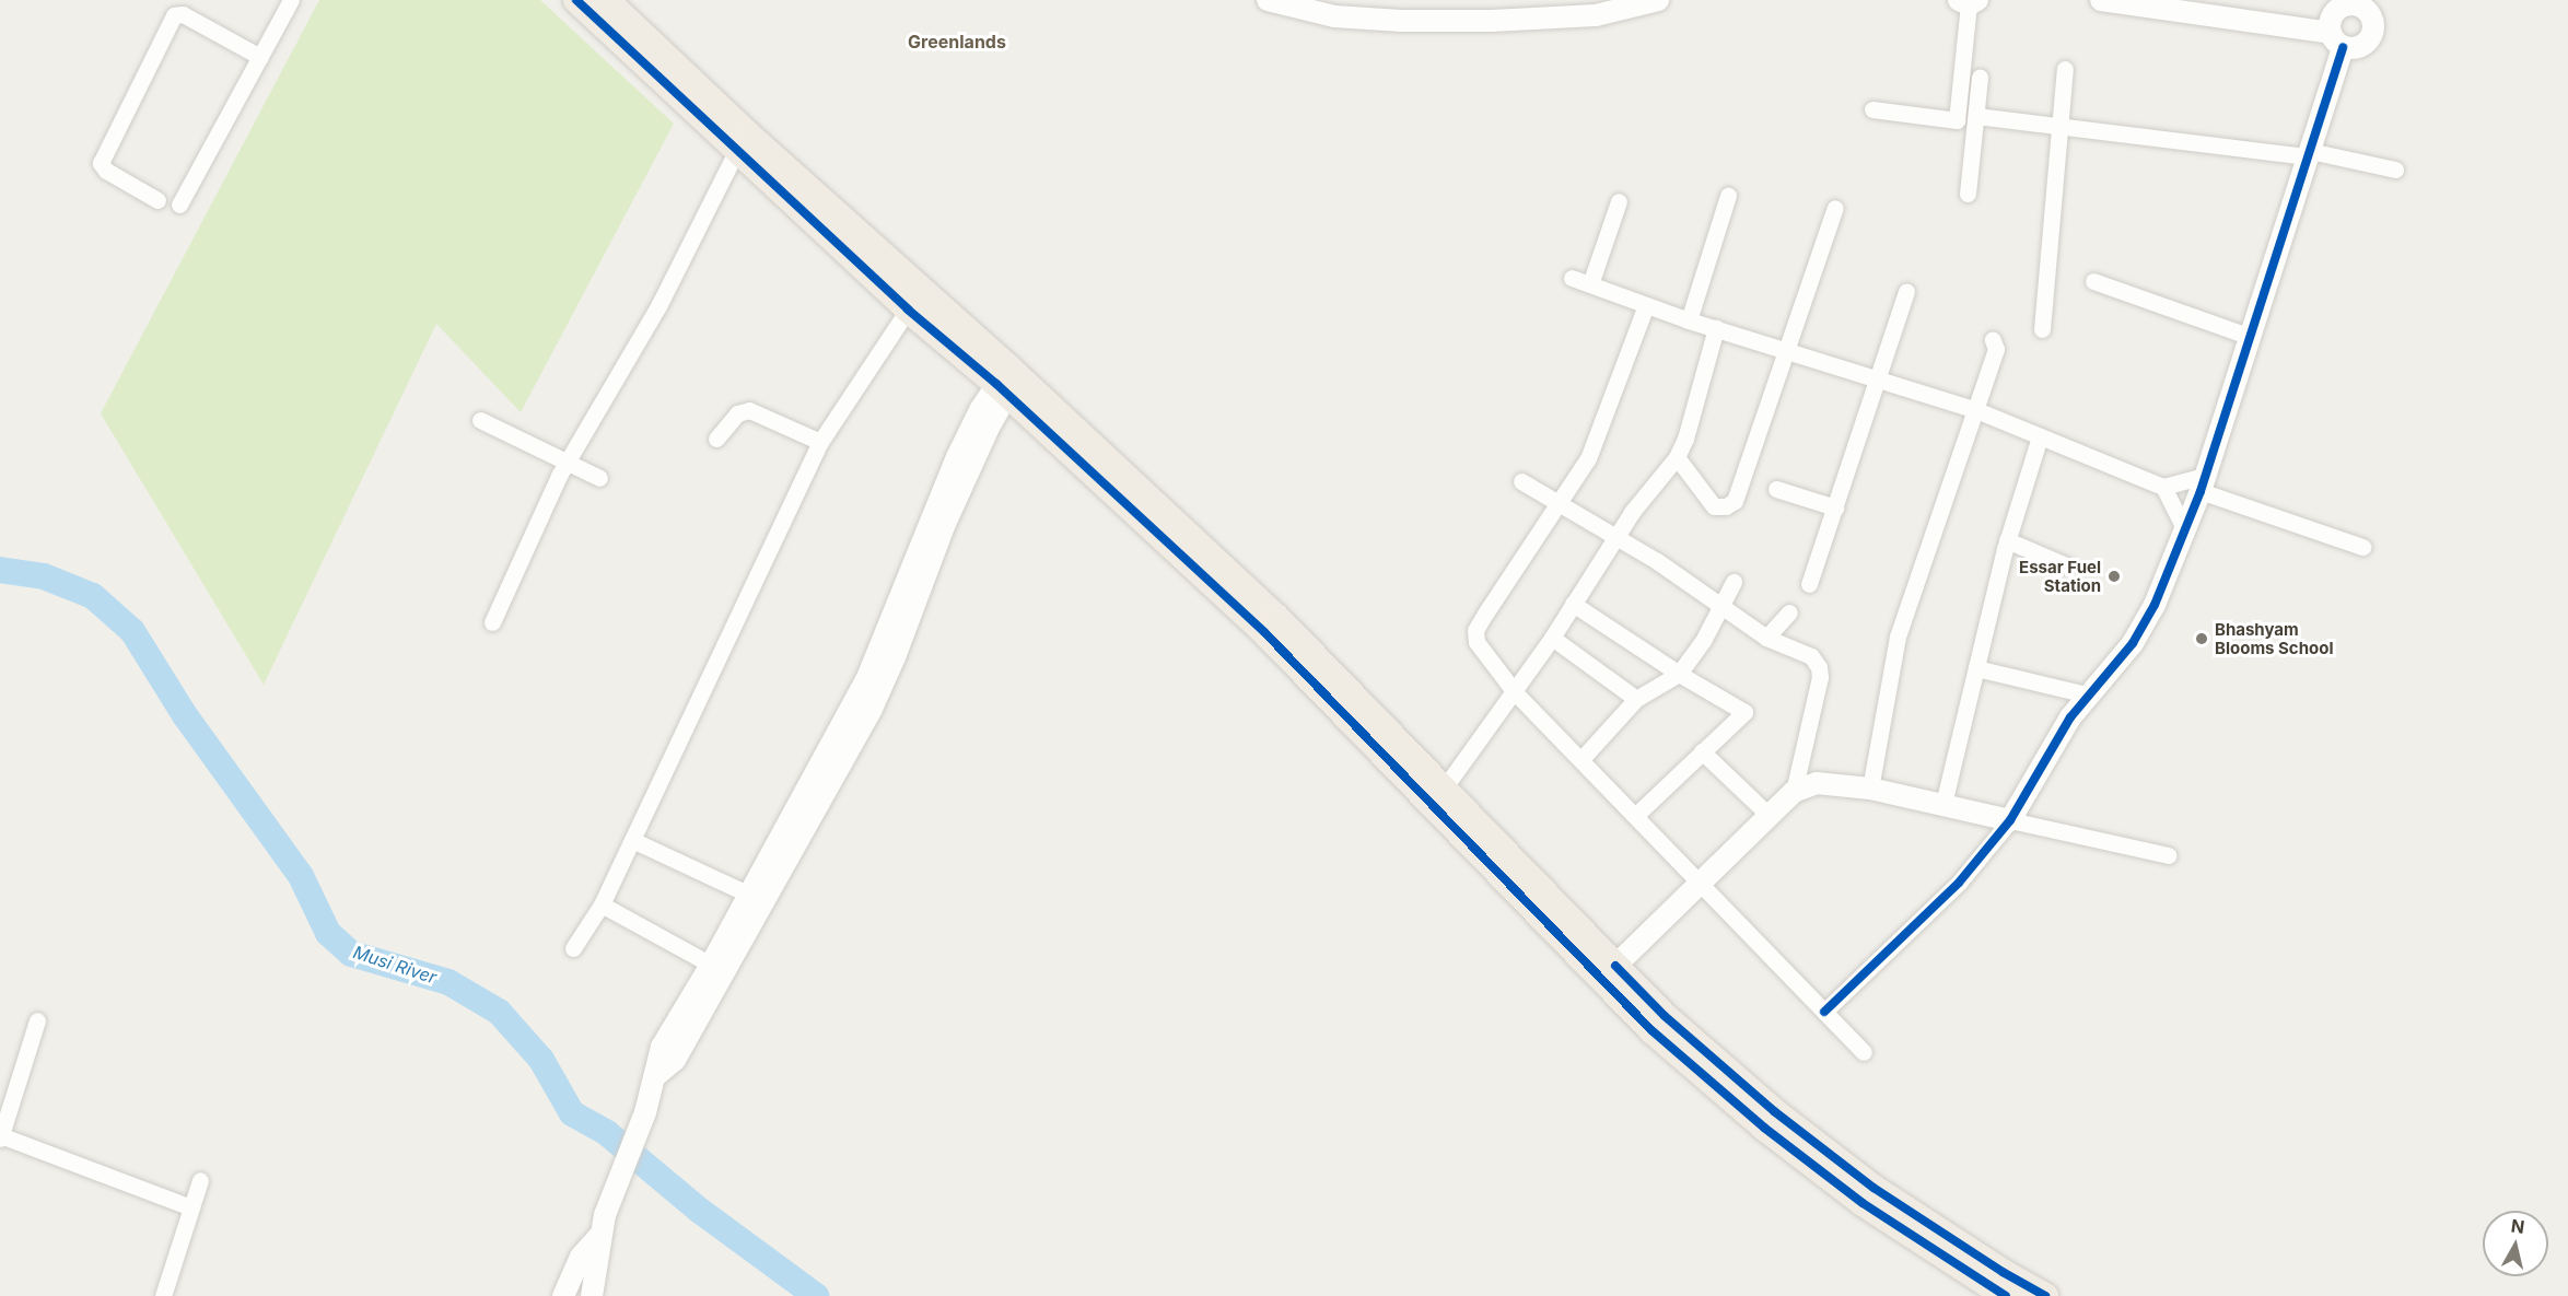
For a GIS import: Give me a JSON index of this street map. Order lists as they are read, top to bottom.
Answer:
{
  "districts": ["Greenlands"],
  "water": ["Musi River"],
  "places": ["Essar Fuel Station", "Bhashyam Blooms School"],
  "north": "top"
}
